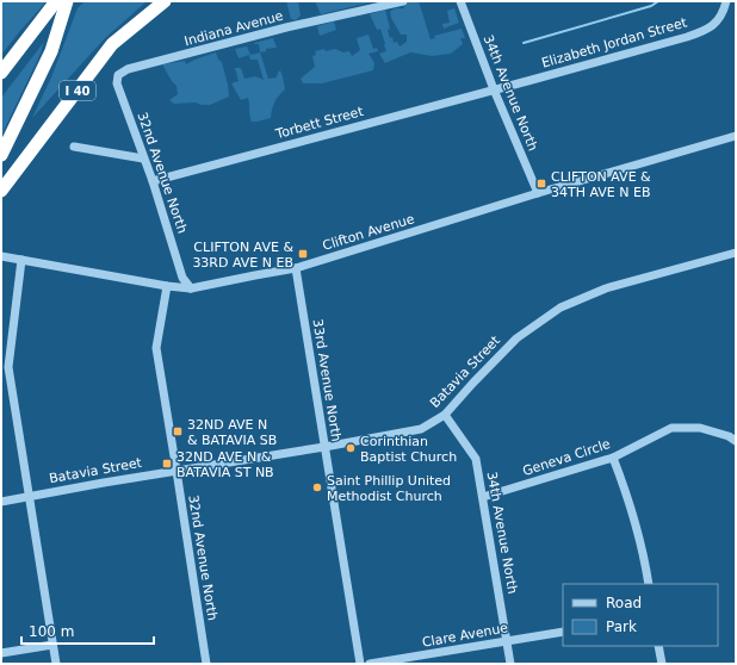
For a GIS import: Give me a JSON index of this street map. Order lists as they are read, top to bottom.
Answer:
{
  "streets": {
    "highway": ["I 40"],
    "street": [
      "Indiana Avenue",
      "Elizabeth Jordan Street",
      "34th Avenue North",
      "Torbett Street",
      "32nd Avenue North",
      "Clifton Avenue",
      "Batavia Street",
      "33rd Avenue North",
      "Geneva Circle",
      "Clare Avenue"
    ]
  },
  "crossings": [
    ["Indiana Avenue", "32nd Avenue North"],
    ["Elizabeth Jordan Street", "34th Avenue North"],
    ["Elizabeth Jordan Street", "Torbett Street"],
    ["34th Avenue North", "Torbett Street"],
    ["34th Avenue North", "Clifton Avenue"],
    ["34th Avenue North", "Batavia Street"],
    ["34th Avenue North", "Geneva Circle"],
    ["34th Avenue North", "Clare Avenue"],
    ["Torbett Street", "32nd Avenue North"],
    ["32nd Avenue North", "Clifton Avenue"],
    ["32nd Avenue North", "Batavia Street"],
    ["Clifton Avenue", "33rd Avenue North"],
    ["Batavia Street", "33rd Avenue North"]
  ],
  "places": {
    "transit": [
      "CLIFTON AVE & 34TH AVE N EB",
      "CLIFTON AVE & 33RD AVE N EB",
      "32ND AVE N & BATAVIA SB",
      "32ND AVE N & BATAVIA ST NB"
    ],
    "other": ["Corinthian Baptist Church", "Saint Phillip United Methodist Church"]
  },
  "legend": ["Road", "Park"],
  "scale_bar": "100 m"
}
